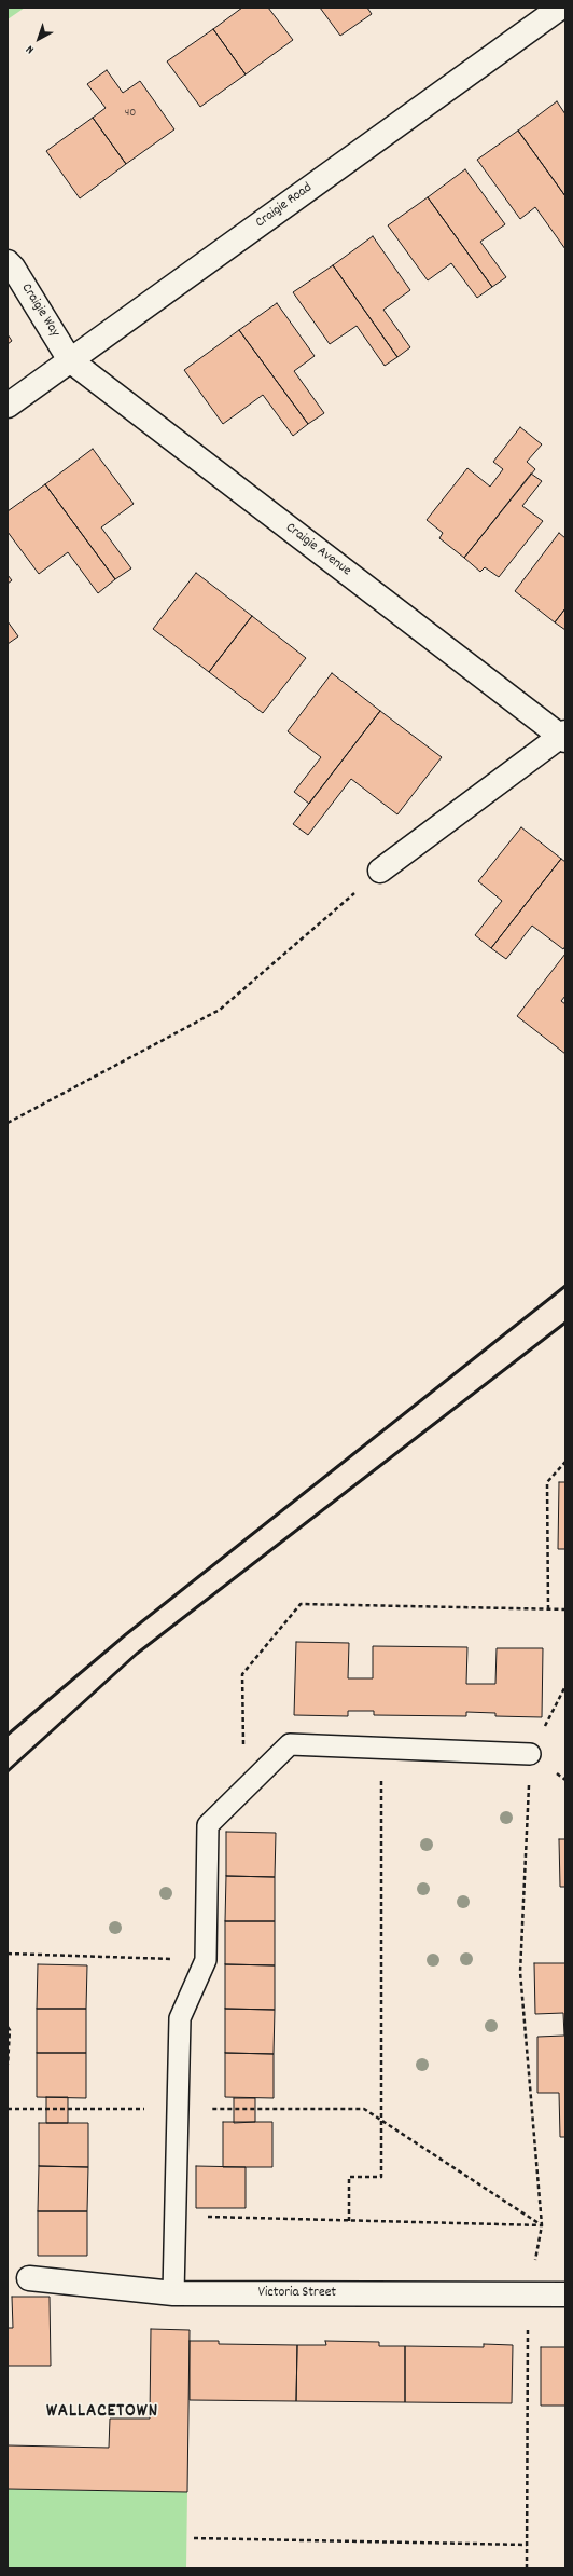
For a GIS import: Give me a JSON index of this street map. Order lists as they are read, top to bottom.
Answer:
{
  "streets": {
    "street": [
      "Craigie Road",
      "Craigie Way",
      "Craigie Avenue",
      "Victoria Street"
    ]
  },
  "crossings": [
    ["Craigie Road", "Craigie Way"],
    ["Craigie Road", "Craigie Avenue"],
    ["Craigie Way", "Craigie Avenue"]
  ],
  "districts": ["WALLACETOWN"],
  "house_numbers": ["40"],
  "north": "bottom left"
}
